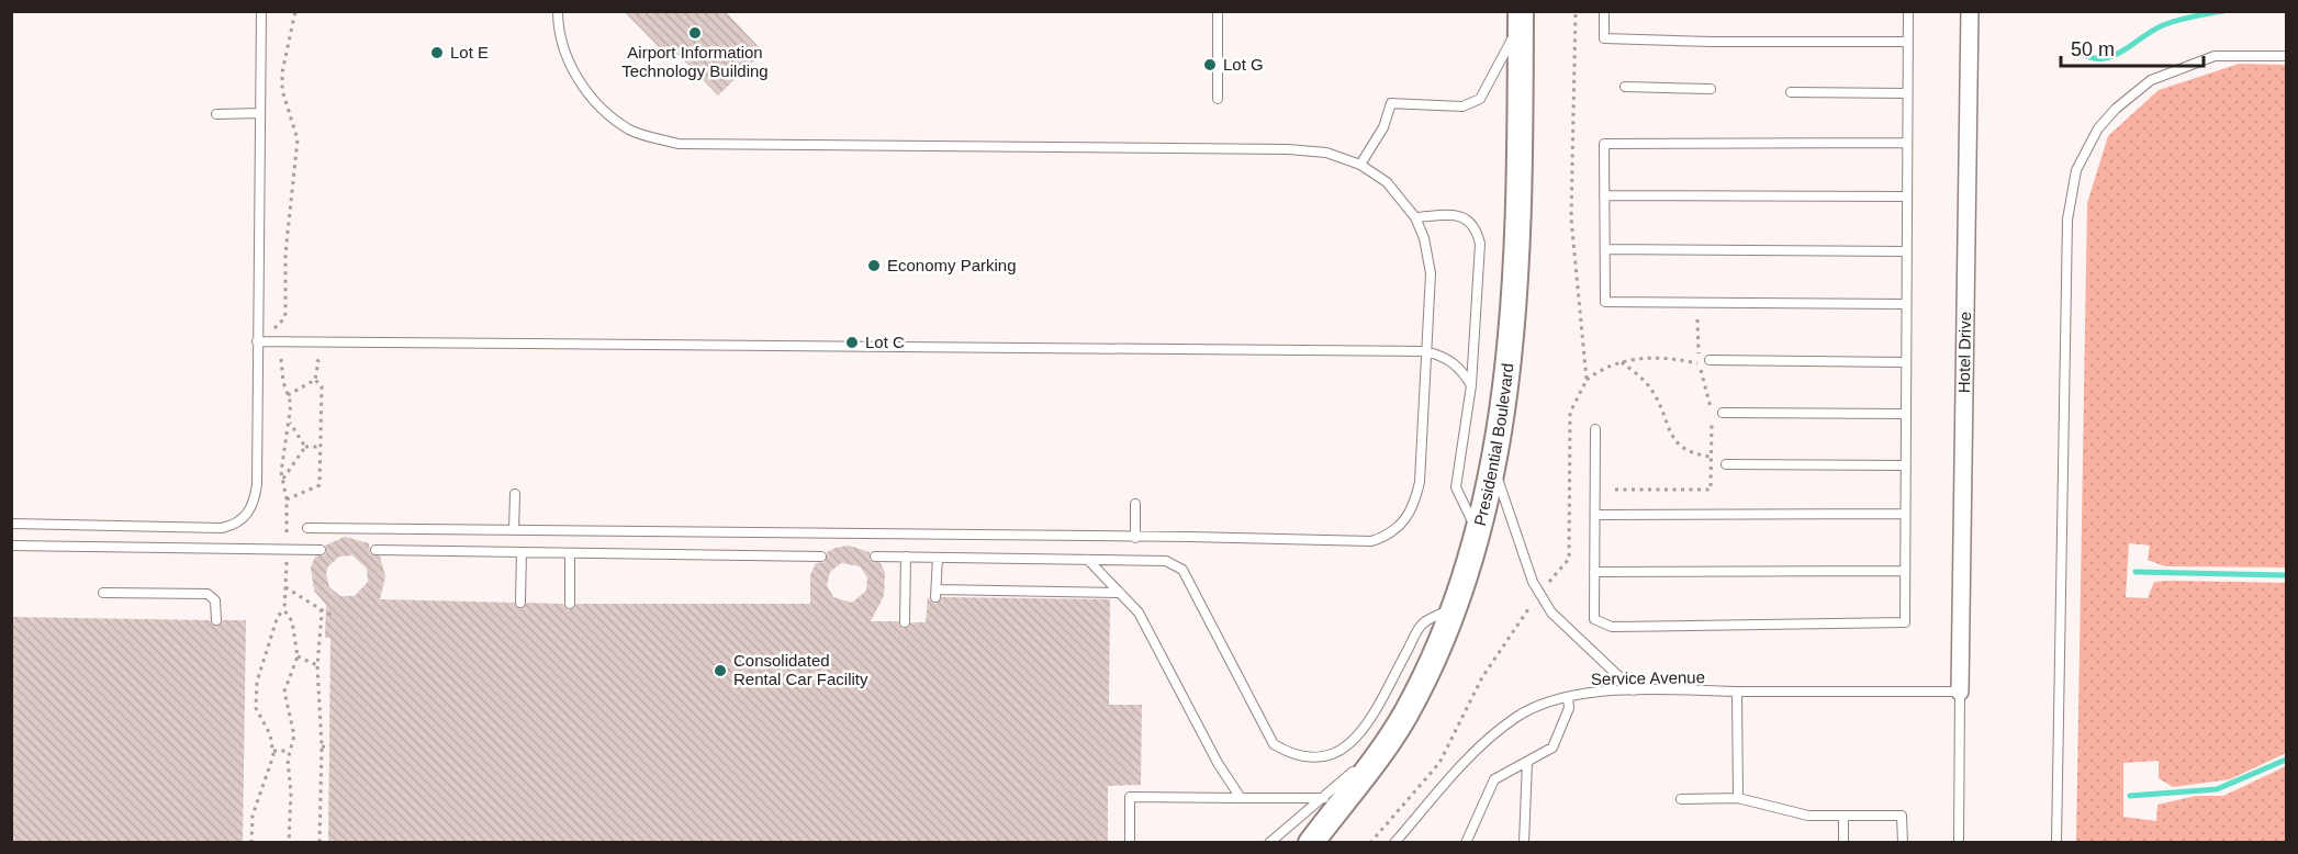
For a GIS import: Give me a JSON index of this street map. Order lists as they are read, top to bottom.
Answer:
{
  "streets": {
    "main road": ["Presidential Boulevard"],
    "street": ["Hotel Drive"],
    "lane": ["Service Avenue"]
  },
  "crossings": [
    ["Hotel Drive", "Service Avenue"]
  ],
  "places": [
    "Airport Information Technology Building",
    "Lot E",
    "Lot G",
    "Economy Parking",
    "Lot C",
    "Consolidated Rental Car Facility"
  ],
  "scale_bar": "50 m"
}
